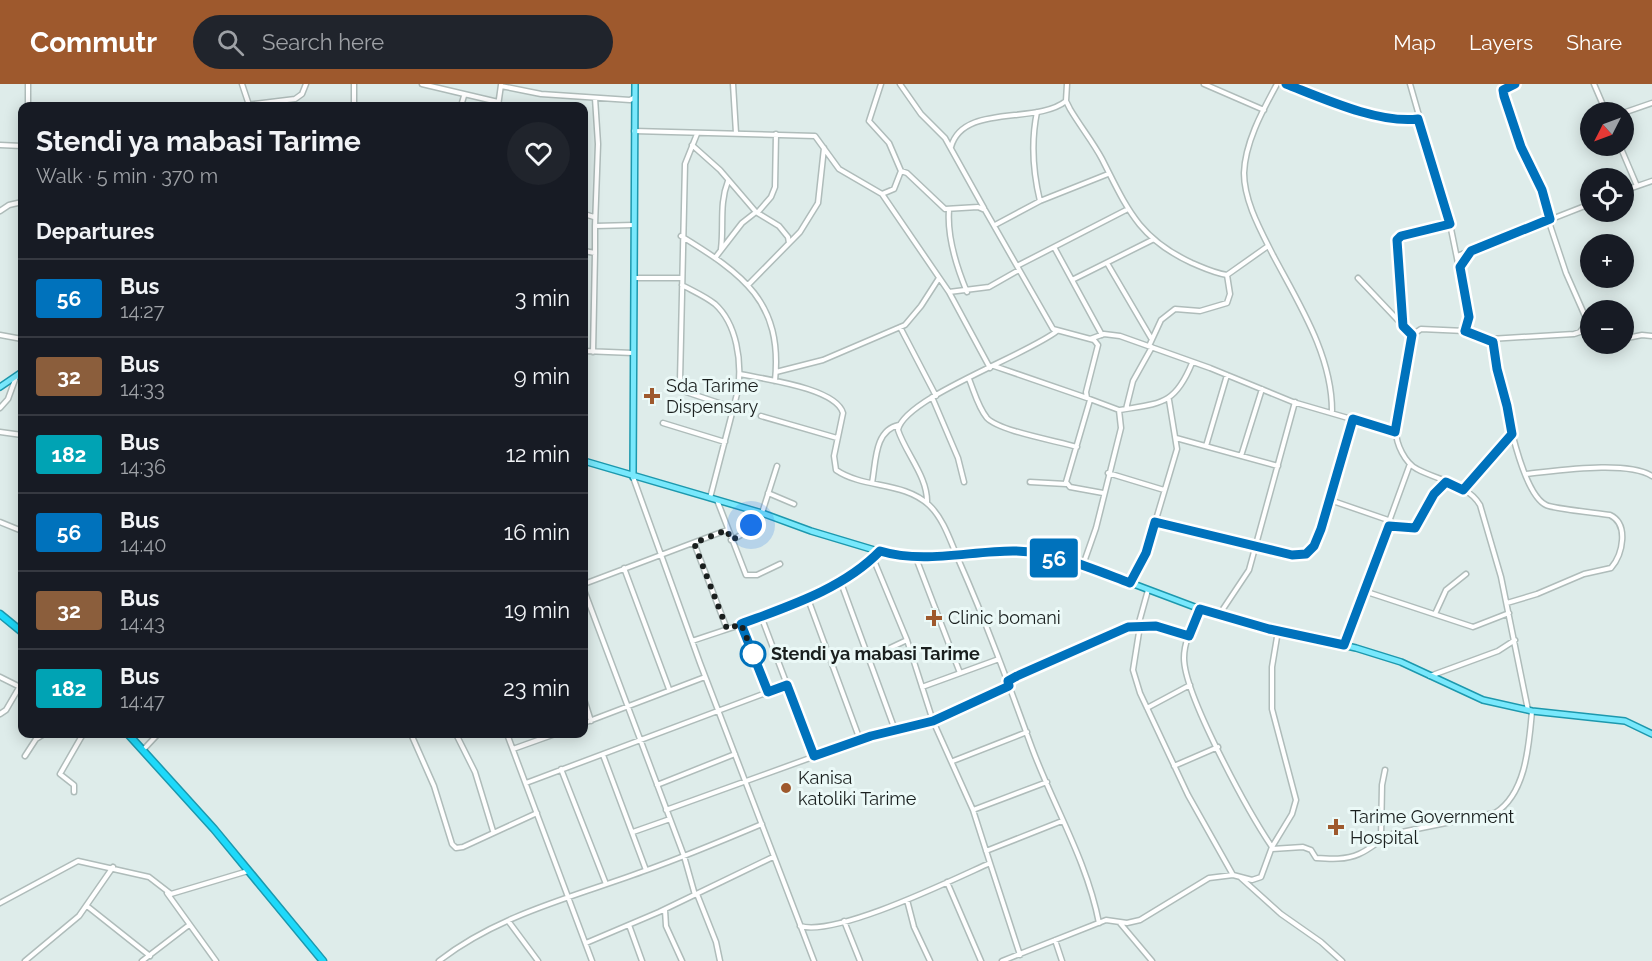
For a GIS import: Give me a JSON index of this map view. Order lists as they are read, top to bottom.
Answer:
{
  "places": {
    "health": ["Sda Tarime Dispensary", "Clinic bomani", "Tarime Government Hospital"],
    "other": ["Stendi ya mabasi Tarime", "Kanisa katoliki Tarime"]
  },
  "lines": ["bus line 56"],
  "north": "bottom left",
  "page": {
    "header": "Commutr",
    "search": "Search here",
    "nav": ["Map", "Layers", "Share"],
    "on_map": "56",
    "map_buttons": ["+", "−"],
    "heading": [
      ["Stendi ya mabasi Tarime", "Walk · 5 min · 370 m"],
      "Departures"
    ],
    "list": [
      {
        "mark": "56",
        "name": "Bus",
        "note": "14:27",
        "value": "3 min"
      },
      {
        "mark": "32",
        "name": "Bus",
        "note": "14:33",
        "value": "9 min"
      },
      {
        "mark": "182",
        "name": "Bus",
        "note": "14:36",
        "value": "12 min"
      },
      {
        "mark": "56",
        "name": "Bus",
        "note": "14:40",
        "value": "16 min"
      },
      {
        "mark": "32",
        "name": "Bus",
        "note": "14:43",
        "value": "19 min"
      },
      {
        "mark": "182",
        "name": "Bus",
        "note": "14:47",
        "value": "23 min"
      }
    ]
  }
}
